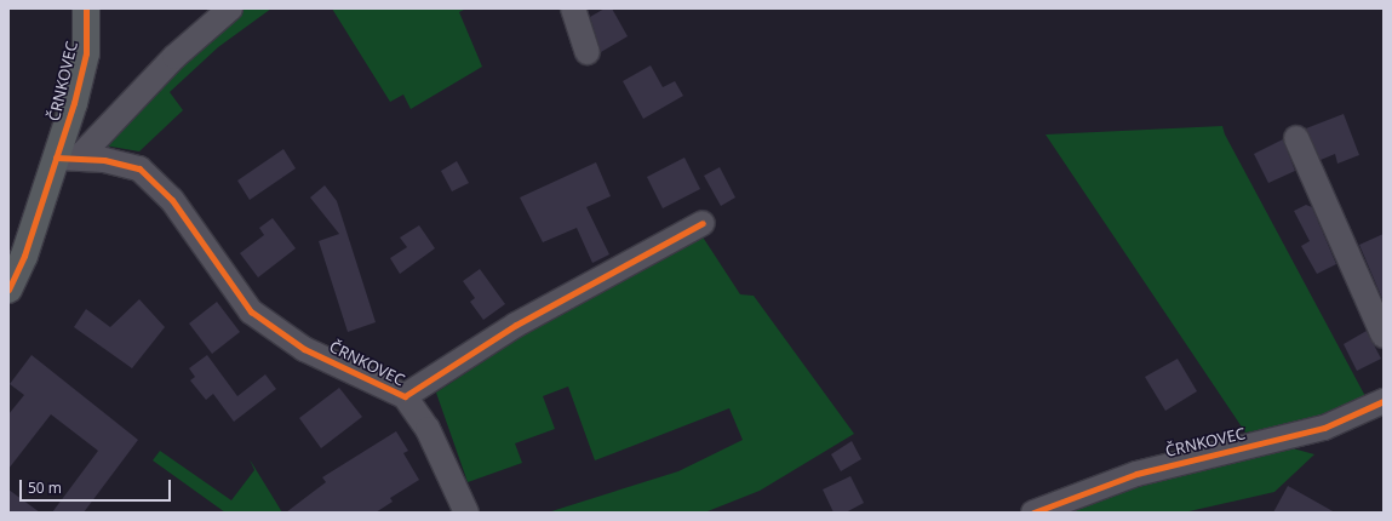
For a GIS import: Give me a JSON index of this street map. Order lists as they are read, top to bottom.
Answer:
{
  "streets": {
    "main road": ["ČRNKOVEC"]
  },
  "scale_bar": "50 m"
}
